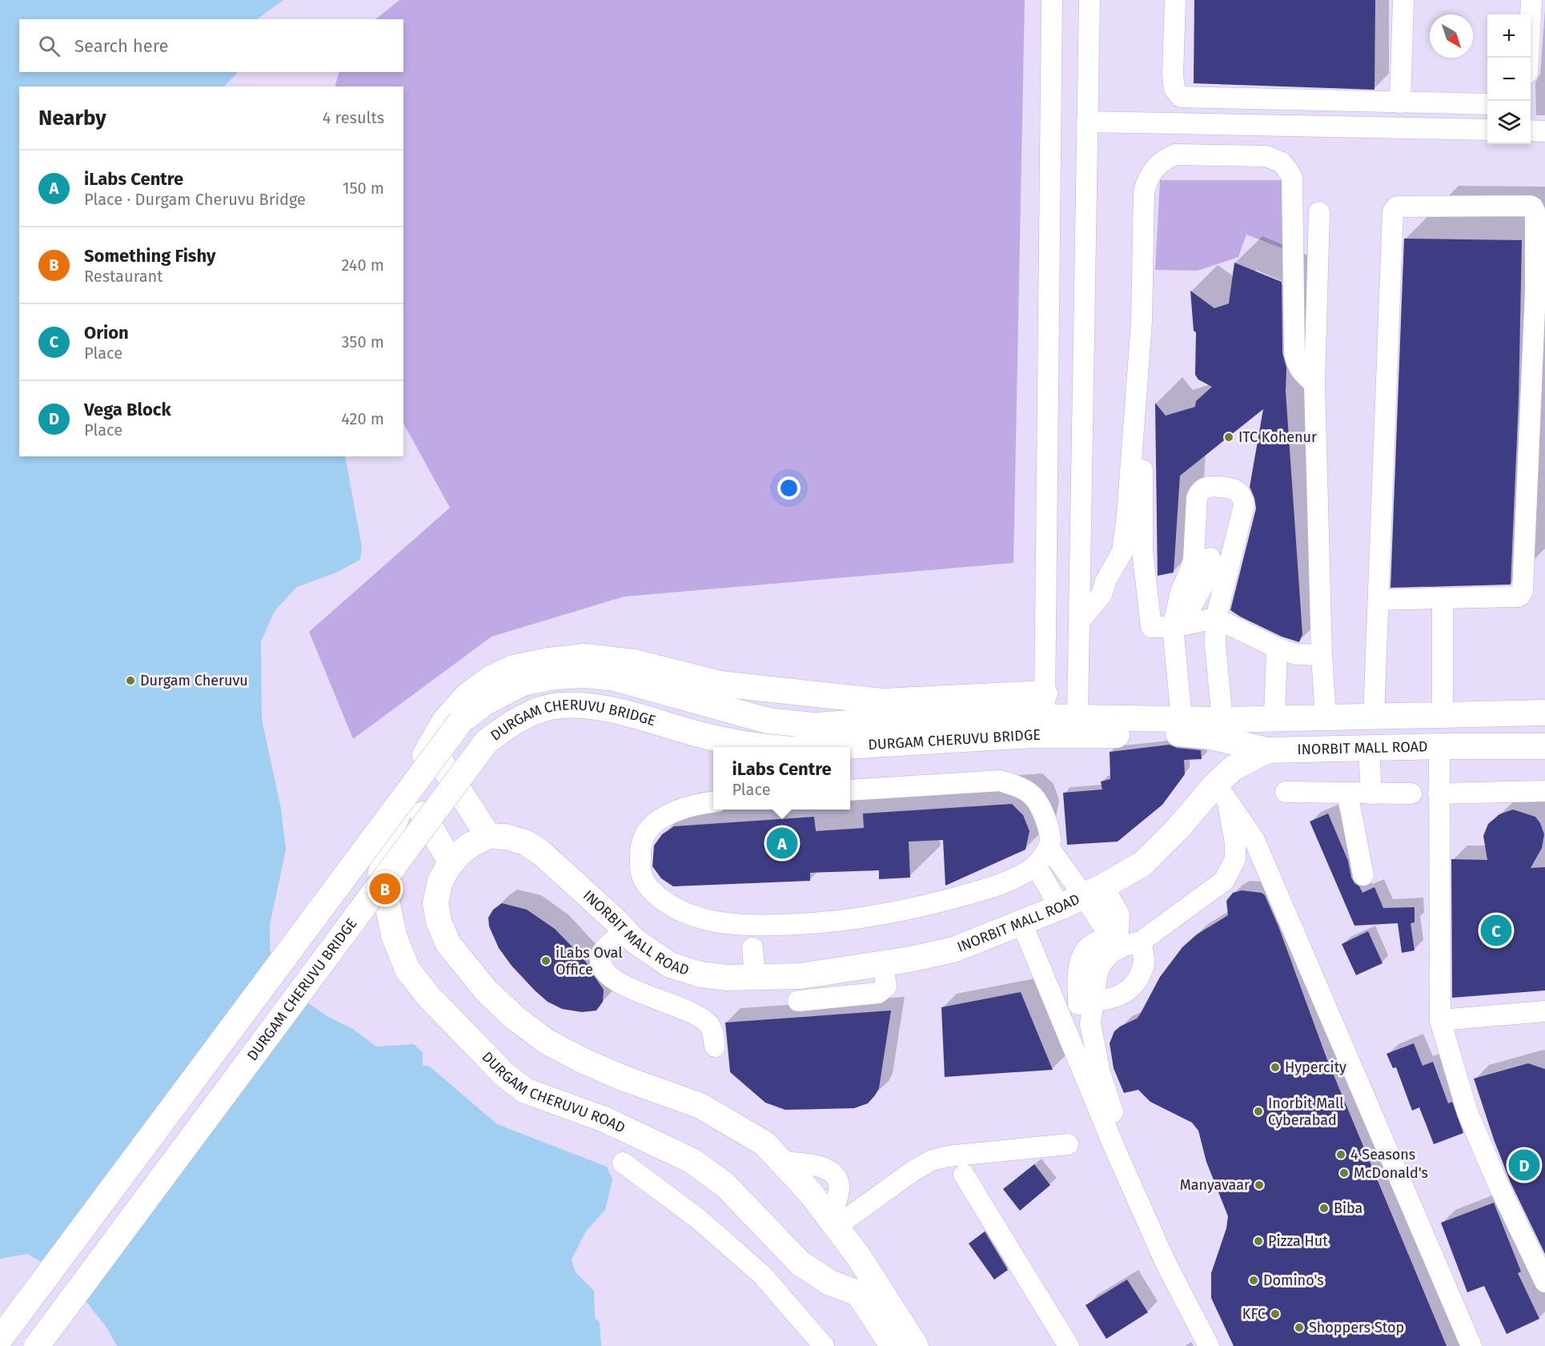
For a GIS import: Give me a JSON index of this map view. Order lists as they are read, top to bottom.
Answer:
{
  "streets": {
    "main road": ["DURGAM CHERUVU BRIDGE", "INORBIT MALL ROAD", "DURGAM CHERUVU ROAD"]
  },
  "crossings": [
    ["DURGAM CHERUVU BRIDGE", "INORBIT MALL ROAD"]
  ],
  "places": [
    "ITC Kohenur",
    "Durgam Cheruvu",
    "iLabs Oval Office",
    "Hypercity",
    "Inorbit Mall Cyberabad",
    "4 Seasons",
    "McDonald's",
    "Manyavaar",
    "Biba",
    "Pizza Hut",
    "Domino's",
    "KFC",
    "Shoppers Stop"
  ],
  "north": "bottom right",
  "page": {
    "map_buttons": ["+", "−"],
    "search": "Search here",
    "heading": ["Nearby", "4 results"],
    "list": [
      {
        "mark": "A",
        "name": "iLabs Centre",
        "note": "Place · Durgam Cheruvu Bridge",
        "value": "150 m"
      },
      {
        "mark": "B",
        "name": "Something Fishy",
        "note": "Restaurant",
        "value": "240 m"
      },
      {
        "mark": "C",
        "name": "Orion",
        "note": "Place",
        "value": "350 m"
      },
      {
        "mark": "D",
        "name": "Vega Block",
        "note": "Place",
        "value": "420 m"
      }
    ],
    "popup": ["iLabs Centre", "Place"],
    "pins": [
      "A",
      "B",
      "C",
      "D"
    ]
  }
}
